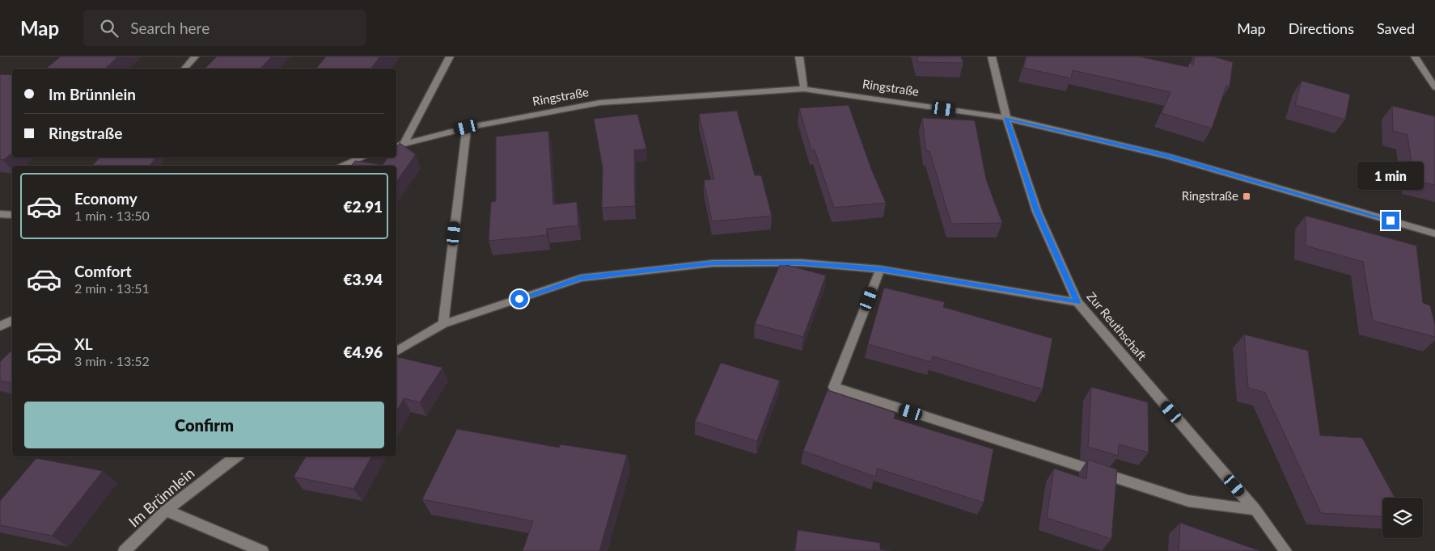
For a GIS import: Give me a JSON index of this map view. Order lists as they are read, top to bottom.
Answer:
{
  "streets": {
    "street": ["Ringstraße", "Zur Reuthschaft", "Im Brünnlein"]
  },
  "crossings": [
    ["Ringstraße", "Zur Reuthschaft"]
  ],
  "places": {
    "transit": ["Ringstraße"]
  },
  "page": {
    "header": "Map",
    "search": "Search here",
    "nav": ["Map", "Directions", "Saved"],
    "banner": ["Im Brünnlein", "Ringstraße"],
    "bubble": "1 min",
    "list": [
      {
        "name": "Economy",
        "note": "1 min · 13:50",
        "value": "€2.91"
      },
      {
        "name": "Comfort",
        "note": "2 min · 13:51",
        "value": "€3.94"
      },
      {
        "name": "XL",
        "note": "3 min · 13:52",
        "value": "€4.96"
      }
    ],
    "buttons": "Confirm"
  }
}
